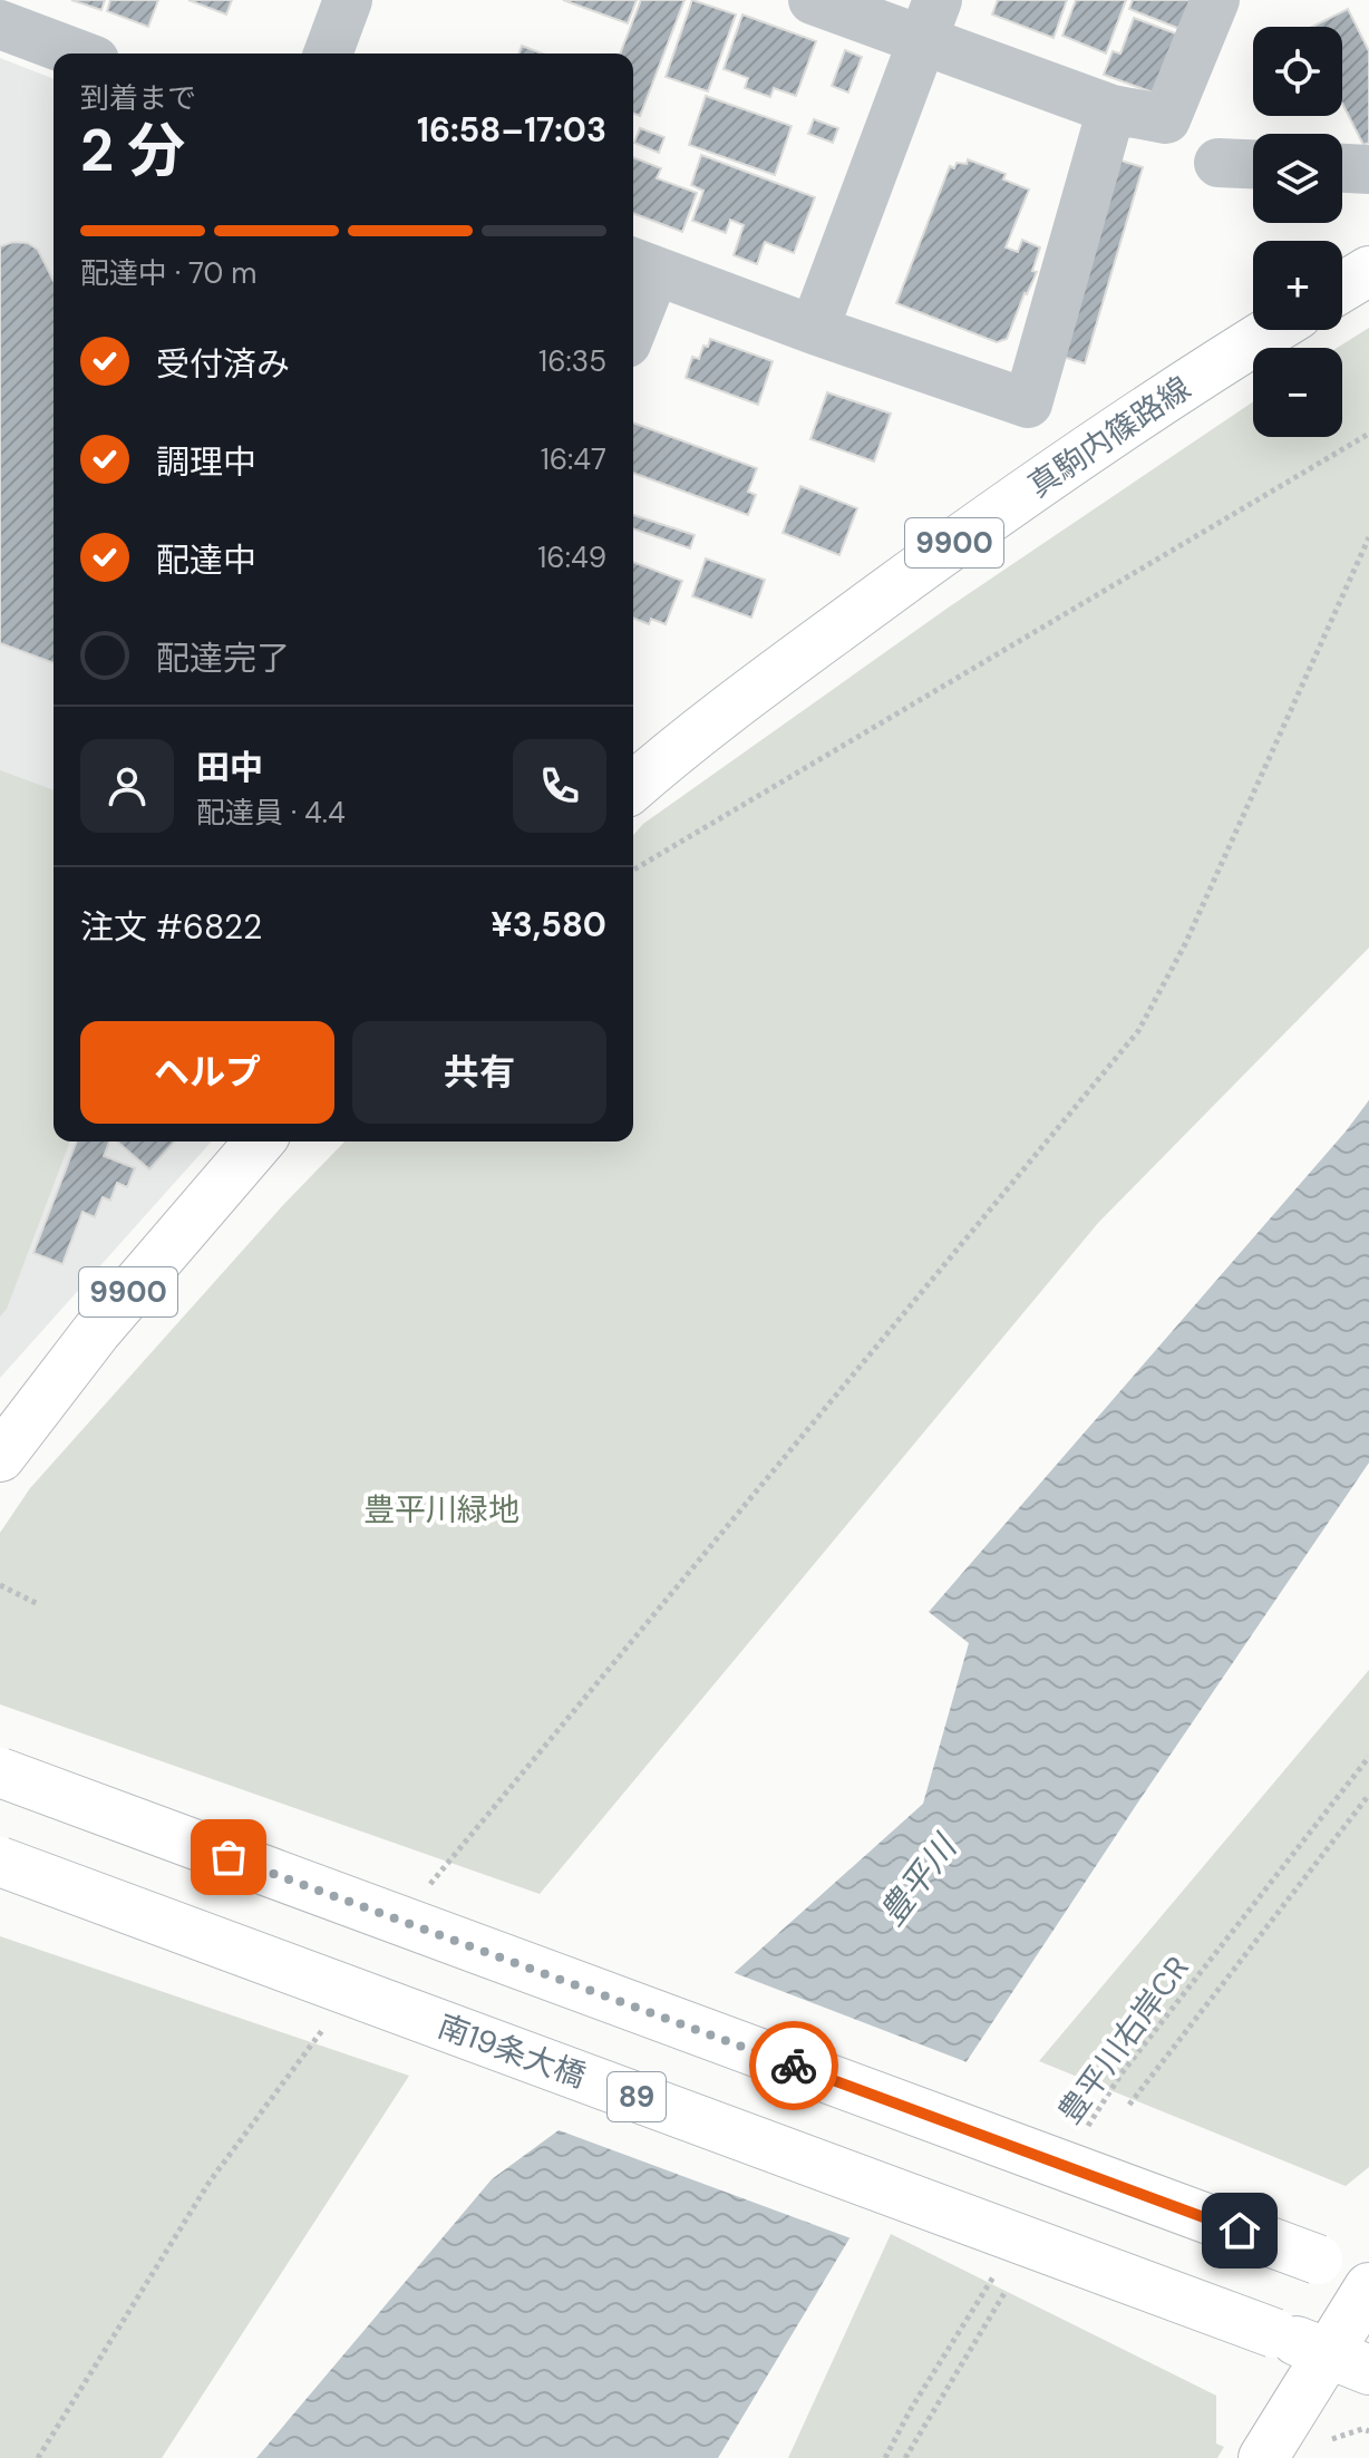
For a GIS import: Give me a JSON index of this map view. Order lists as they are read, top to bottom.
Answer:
{
  "streets": {
    "main road": [
      "真駒内篠路線",
      "9900",
      "南19条大橋",
      "89"
    ],
    "path": ["豊平川右岸CR"]
  },
  "water": ["豊平川"],
  "parks": ["豊平川緑地"],
  "page": {
    "map_buttons": ["+", "−"],
    "heading": ["2 分", "到着まで", "16:58–17:03"],
    "panel": [
      "田中",
      "配達員 · 4.4",
      "注文 #6822",
      "¥3,580"
    ],
    "bar": "配達中 · 70 m",
    "list": [
      ["受付済み", "16:35"],
      ["調理中", "16:47"],
      ["配達中", "16:49"],
      "配達完了"
    ],
    "buttons": ["ヘルプ", "共有"]
  }
}
